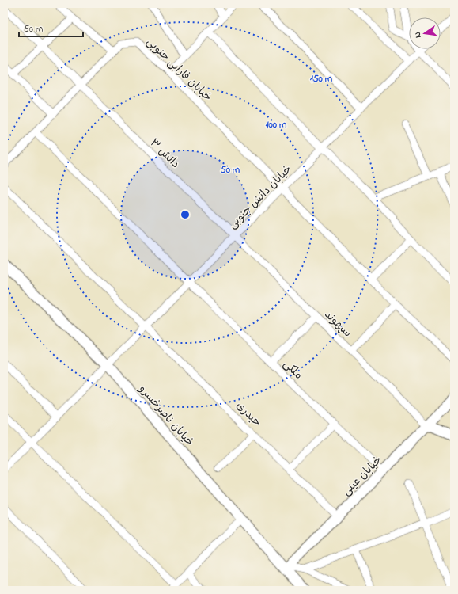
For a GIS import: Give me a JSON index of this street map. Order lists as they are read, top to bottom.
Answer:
{
  "streets": {
    "street": [
      "خیابان فارابی جنوبی",
      "دانش ۳",
      "خیابان دانش جنوبی",
      "سپهوند",
      "ملکی",
      "حیدری",
      "خیابان ناصرخسرو",
      "خیابان عینی"
    ]
  },
  "crossings": [
    ["خیابان فارابی جنوبی", "دانش ۳"],
    ["خیابان فارابی جنوبی", "خیابان دانش جنوبی"],
    ["خیابان فارابی جنوبی", "ملکی"],
    ["دانش ۳", "خیابان دانش جنوبی"],
    ["دانش ۳", "سپهوند"],
    ["خیابان دانش جنوبی", "سپهوند"],
    ["خیابان دانش جنوبی", "ملکی"],
    ["خیابان دانش جنوبی", "حیدری"],
    ["خیابان دانش جنوبی", "خیابان ناصرخسرو"],
    ["سپهوند", "خیابان عینی"],
    ["ملکی", "خیابان عینی"],
    ["حیدری", "خیابان عینی"],
    ["خیابان ناصرخسرو", "خیابان عینی"]
  ],
  "scale_bar": "50 m",
  "north": "left",
  "rings": ["150 m", "100 m", "50 m"]
}
